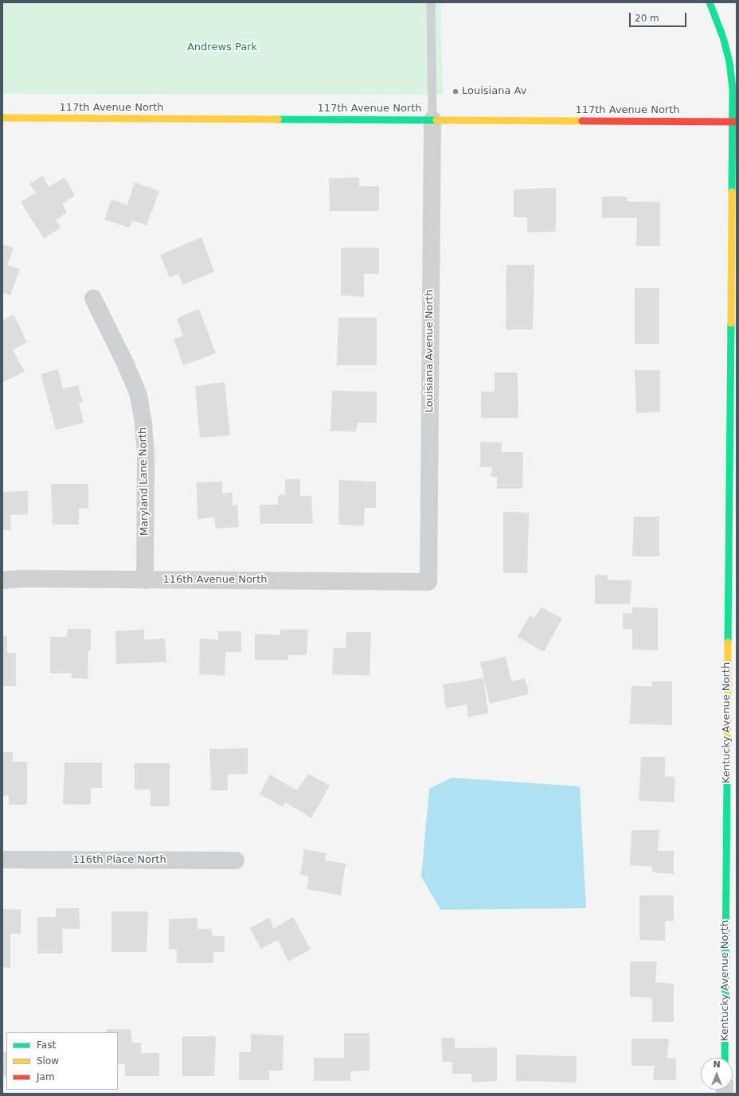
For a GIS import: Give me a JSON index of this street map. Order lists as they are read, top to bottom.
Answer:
{
  "streets": {
    "street": [
      "117th Avenue North",
      "Louisiana Avenue North",
      "Maryland Lane North",
      "116th Avenue North",
      "Kentucky Avenue North",
      "116th Place North"
    ]
  },
  "crossings": [
    ["117th Avenue North", "Louisiana Avenue North"],
    ["117th Avenue North", "Kentucky Avenue North"],
    ["Louisiana Avenue North", "116th Avenue North"],
    ["Maryland Lane North", "116th Avenue North"]
  ],
  "parks": ["Andrews Park"],
  "places": ["Louisiana Av"],
  "legend": ["Fast", "Slow", "Jam"],
  "scale_bar": "20 m",
  "north": "top"
}
